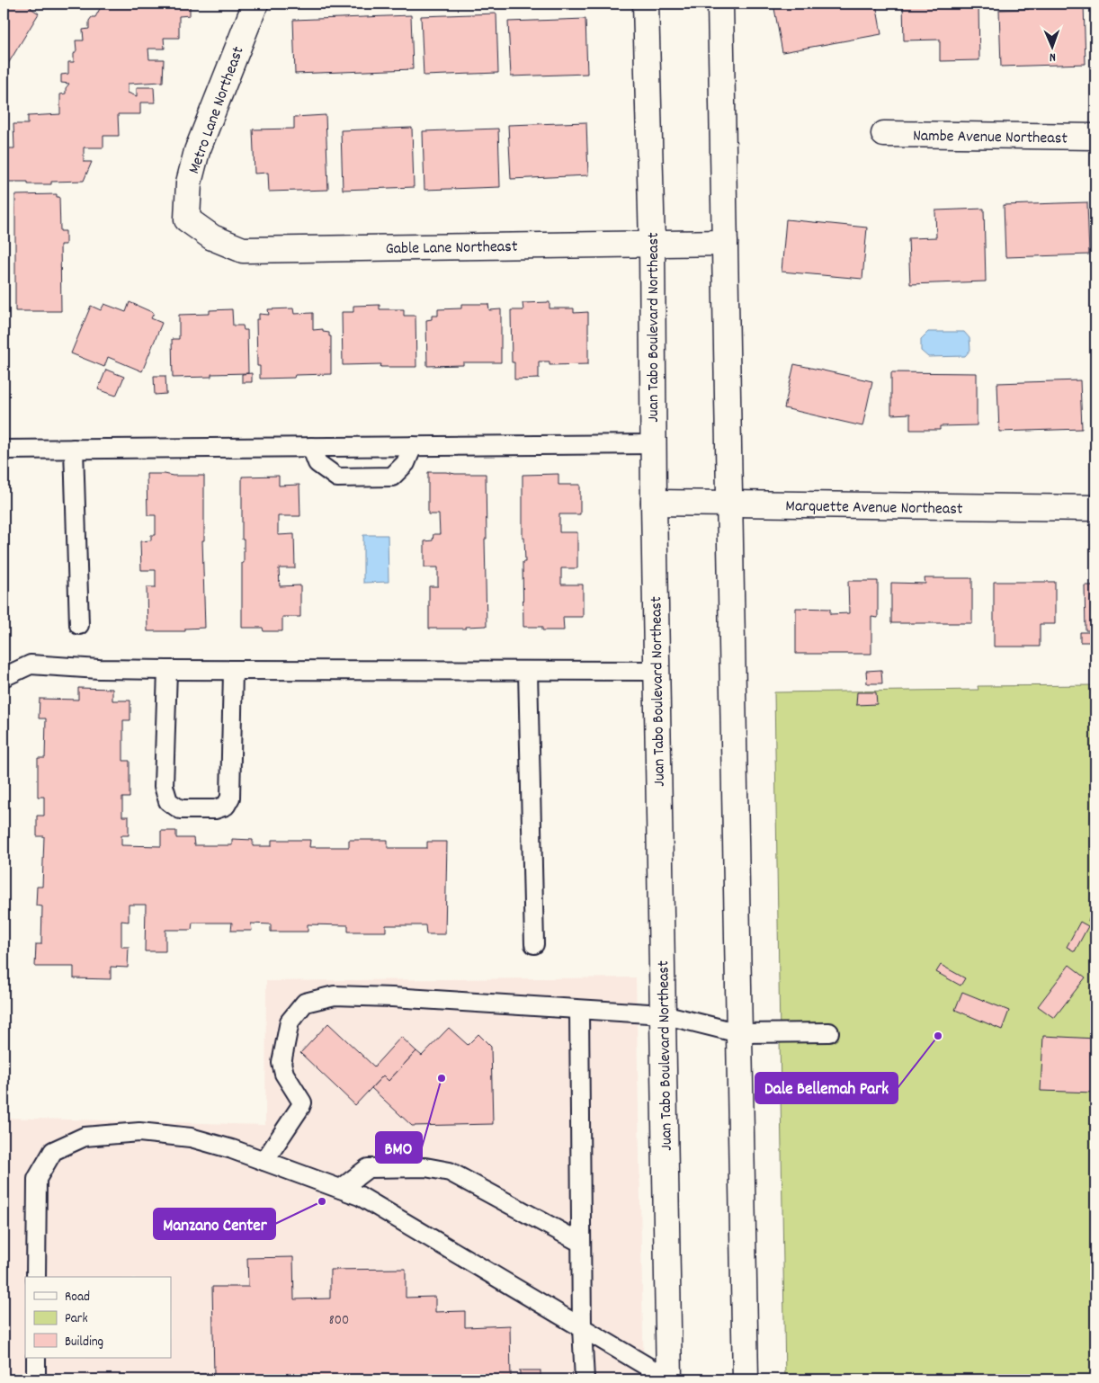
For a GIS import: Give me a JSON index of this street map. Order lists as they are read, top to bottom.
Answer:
{
  "streets": {
    "main road": [
      "Metro Lane Northeast",
      "Nambe Avenue Northeast",
      "Gable Lane Northeast",
      "Juan Tabo Boulevard Northeast",
      "Marquette Avenue Northeast"
    ]
  },
  "crossings": [
    ["Metro Lane Northeast", "Gable Lane Northeast"],
    ["Gable Lane Northeast", "Juan Tabo Boulevard Northeast"],
    ["Juan Tabo Boulevard Northeast", "Marquette Avenue Northeast"]
  ],
  "places": ["Dale Bellemah Park", "BMO", "Manzano Center"],
  "house_numbers": ["800"],
  "legend": ["Road", "Park", "Building"],
  "north": "bottom"
}
